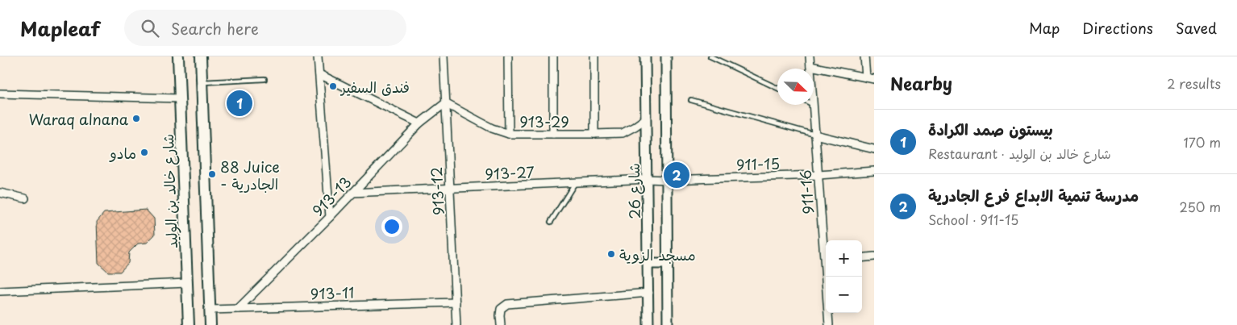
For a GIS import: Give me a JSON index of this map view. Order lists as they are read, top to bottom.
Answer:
{
  "streets": {
    "main road": ["شارع خالد بن الوليد"],
    "street": [
      "913-29",
      "911-15",
      "913-27",
      "913-12",
      "شارع 26",
      "911-16",
      "913-13",
      "913-11"
    ]
  },
  "crossings": [
    ["913-29", "913-12"],
    ["913-29", "شارع 26"],
    ["913-29", "913-13"],
    ["911-15", "913-27"],
    ["911-15", "911-16"],
    ["913-27", "913-12"],
    ["913-27", "شارع 26"],
    ["913-27", "913-13"],
    ["913-12", "913-13"],
    ["913-12", "913-11"],
    ["913-13", "913-11"]
  ],
  "places": [
    "فندق السفير",
    "Waraq alnana",
    "مادو",
    "88 Juice - الجادرية",
    "مسجد الزوية"
  ],
  "north": "bottom right",
  "page": {
    "header": "Mapleaf",
    "search": "Search here",
    "nav": ["Map", "Directions", "Saved"],
    "heading": ["Nearby", "2 results"],
    "pins": ["1", "2"],
    "list": [
      {
        "mark": "1",
        "name": "بيستون صمد الكرادة",
        "note": "Restaurant · شارع خالد بن الوليد",
        "value": "170 m"
      },
      {
        "mark": "2",
        "name": "مدرسة تنمية الابداع فرع الجادرية",
        "note": "School · 911-15",
        "value": "250 m"
      }
    ],
    "map_buttons": ["+", "−"]
  }
}
